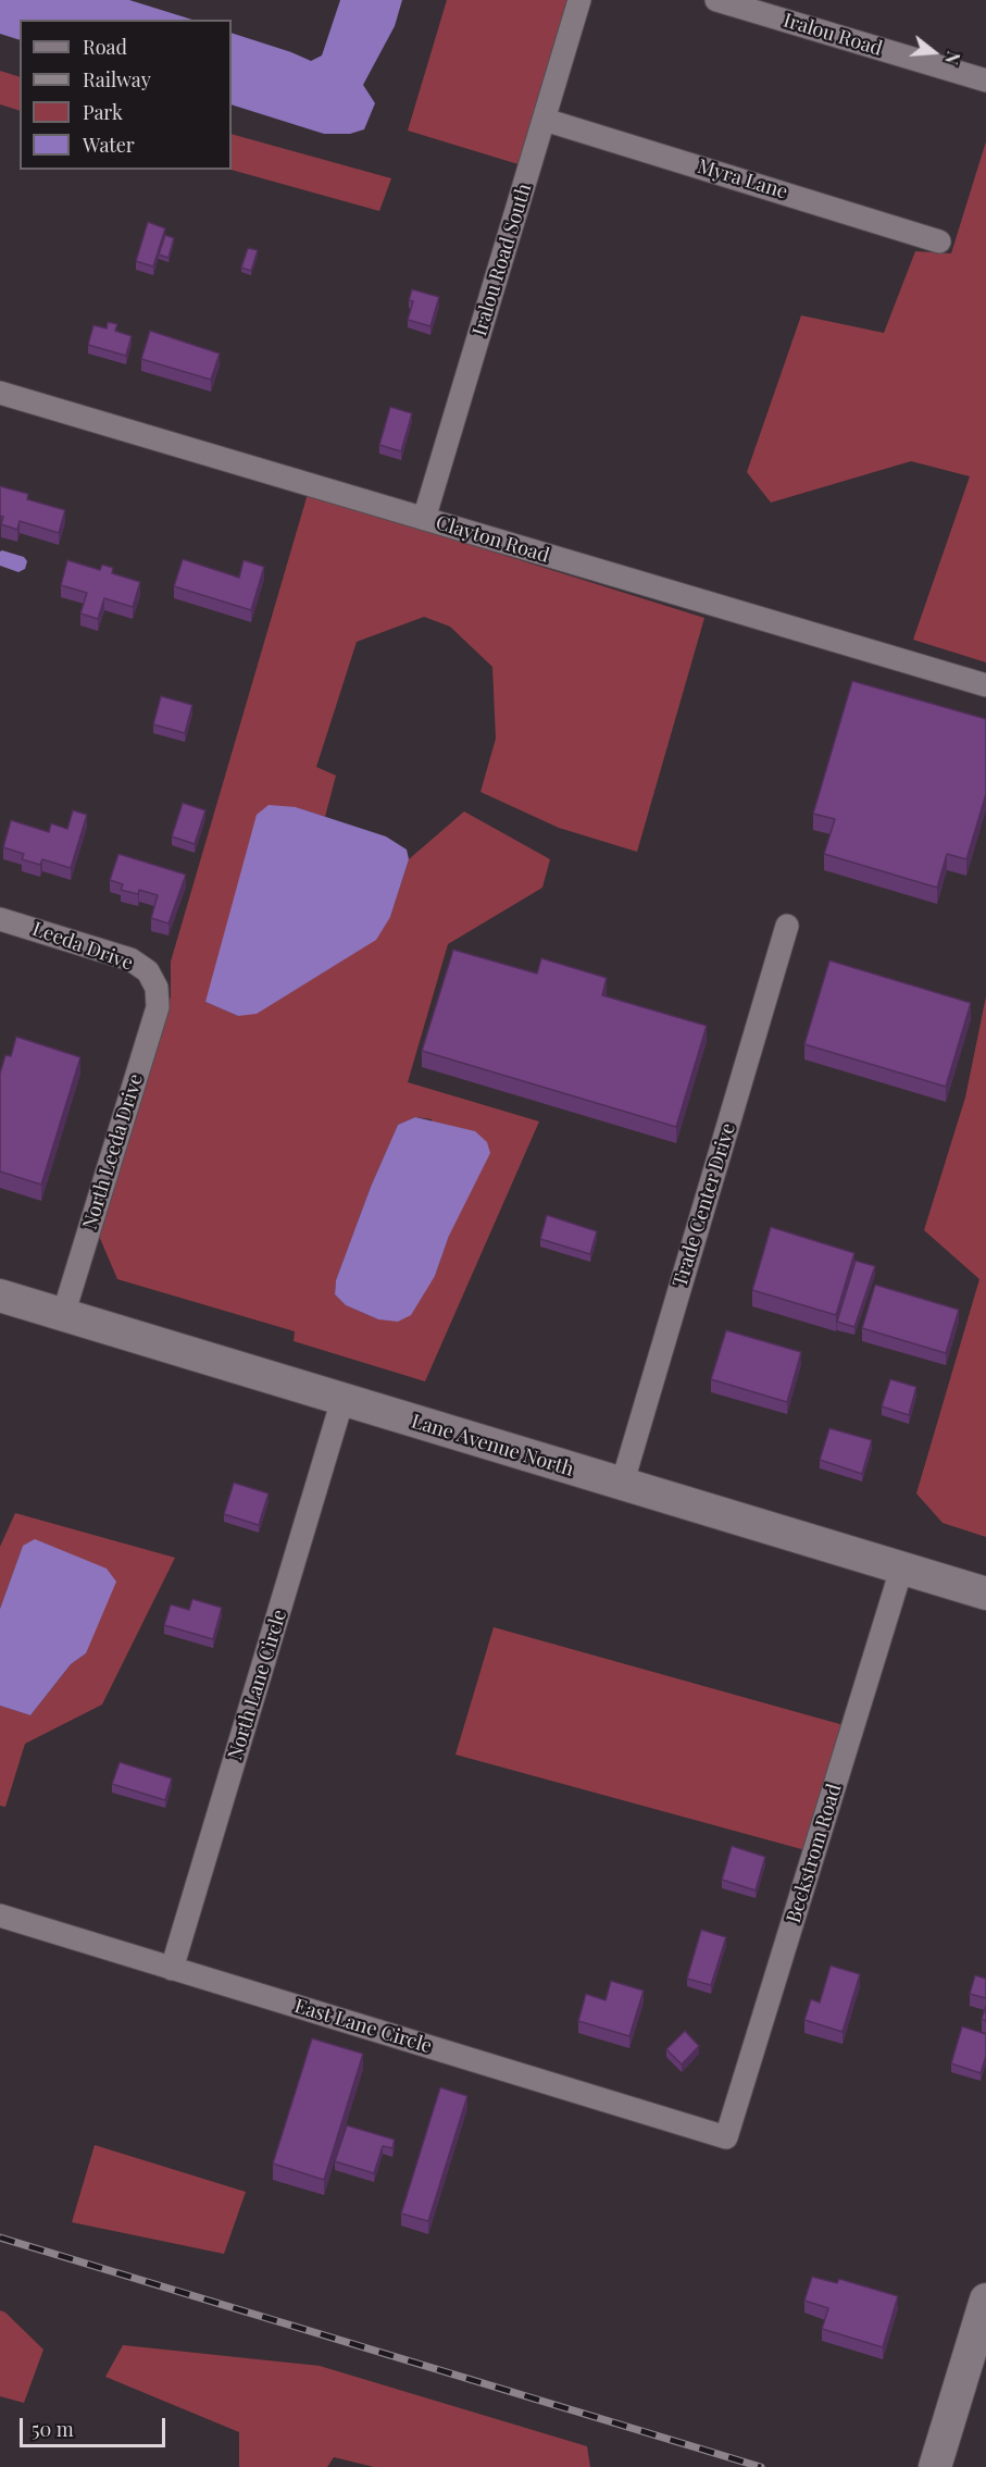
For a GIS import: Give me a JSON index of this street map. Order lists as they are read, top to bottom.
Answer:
{
  "streets": {
    "main road": ["Lane Avenue North"],
    "street": [
      "Iralou Road",
      "Myra Lane",
      "Iralou Road South",
      "Clayton Road",
      "Leeda Drive",
      "North Leeda Drive",
      "Trade Center Drive",
      "North Lane Circle",
      "Beckstrom Road",
      "East Lane Circle"
    ]
  },
  "crossings": [
    ["Myra Lane", "Iralou Road South"],
    ["Iralou Road South", "Clayton Road"],
    ["Leeda Drive", "North Leeda Drive"],
    ["North Leeda Drive", "Lane Avenue North"],
    ["Trade Center Drive", "Lane Avenue North"],
    ["Lane Avenue North", "North Lane Circle"],
    ["Lane Avenue North", "Beckstrom Road"],
    ["North Lane Circle", "East Lane Circle"],
    ["Beckstrom Road", "East Lane Circle"]
  ],
  "legend": [
    "Road",
    "Railway",
    "Park",
    "Water"
  ],
  "scale_bar": "50 m",
  "north": "right"
}
